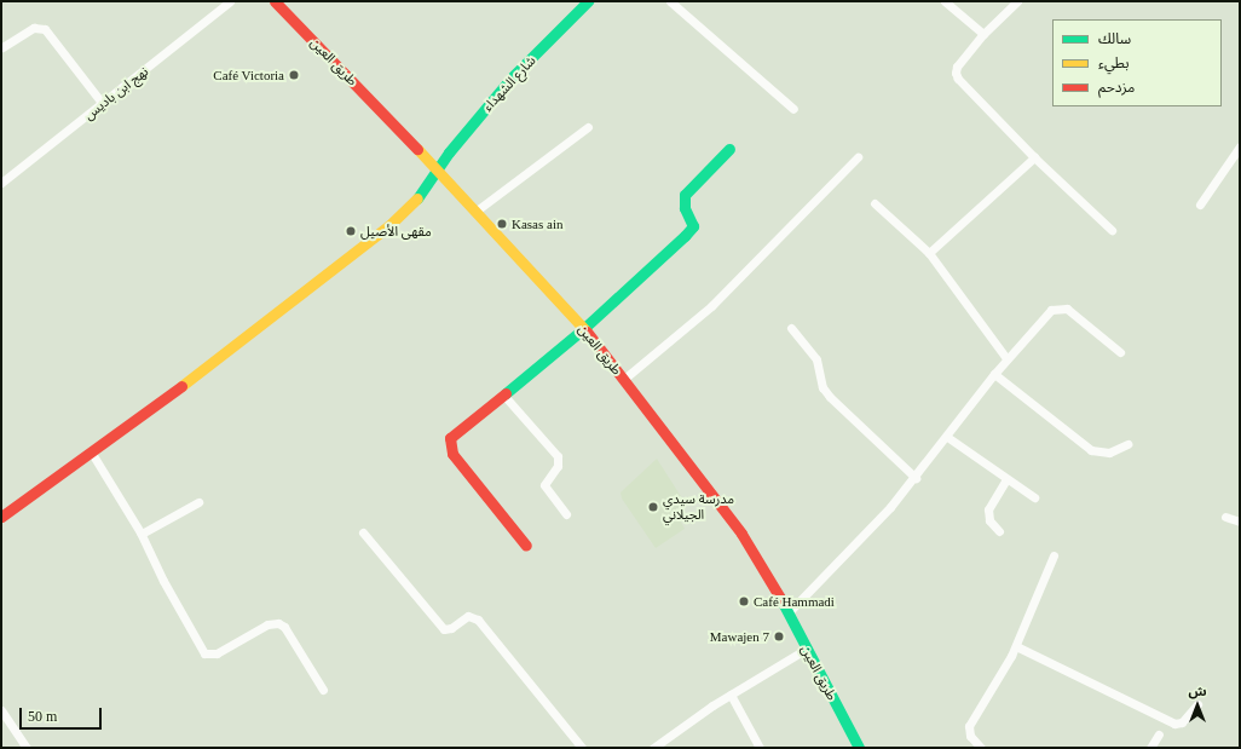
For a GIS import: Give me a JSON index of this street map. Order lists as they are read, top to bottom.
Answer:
{
  "streets": {
    "street": ["طريق العين", "شارع الشهداء", "نهج ابن باديس"]
  },
  "crossings": [
    ["طريق العين", "شارع الشهداء"]
  ],
  "places": [
    "Café Victoria",
    "Kasas ain",
    "مقهى الأصيل",
    "مدرسة سيدي الجيلاني",
    "Café Hammadi",
    "Mawajen 7"
  ],
  "legend": ["سالك", "بطيء", "مزدحم"],
  "scale_bar": "50 m",
  "north": "top"
}
